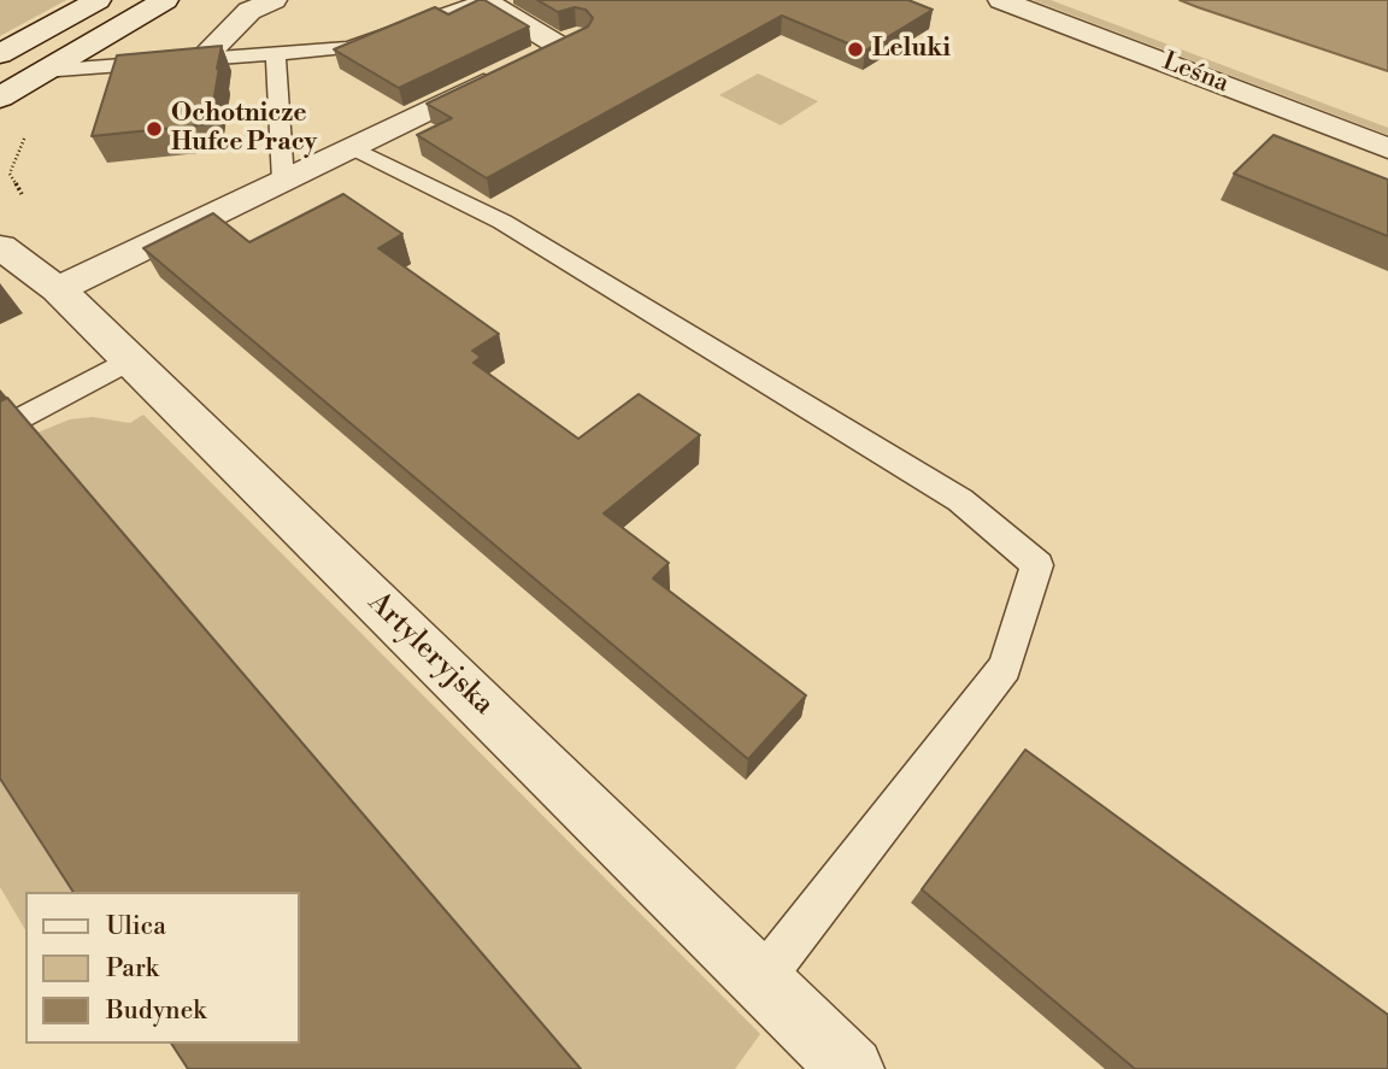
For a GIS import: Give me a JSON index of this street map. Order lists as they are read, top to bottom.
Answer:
{
  "streets": {
    "street": ["Leśna", "Artyleryjska"]
  },
  "places": ["Leluki", "Ochotnicze Hufce Pracy"],
  "legend": ["Ulica", "Park", "Budynek"]
}
